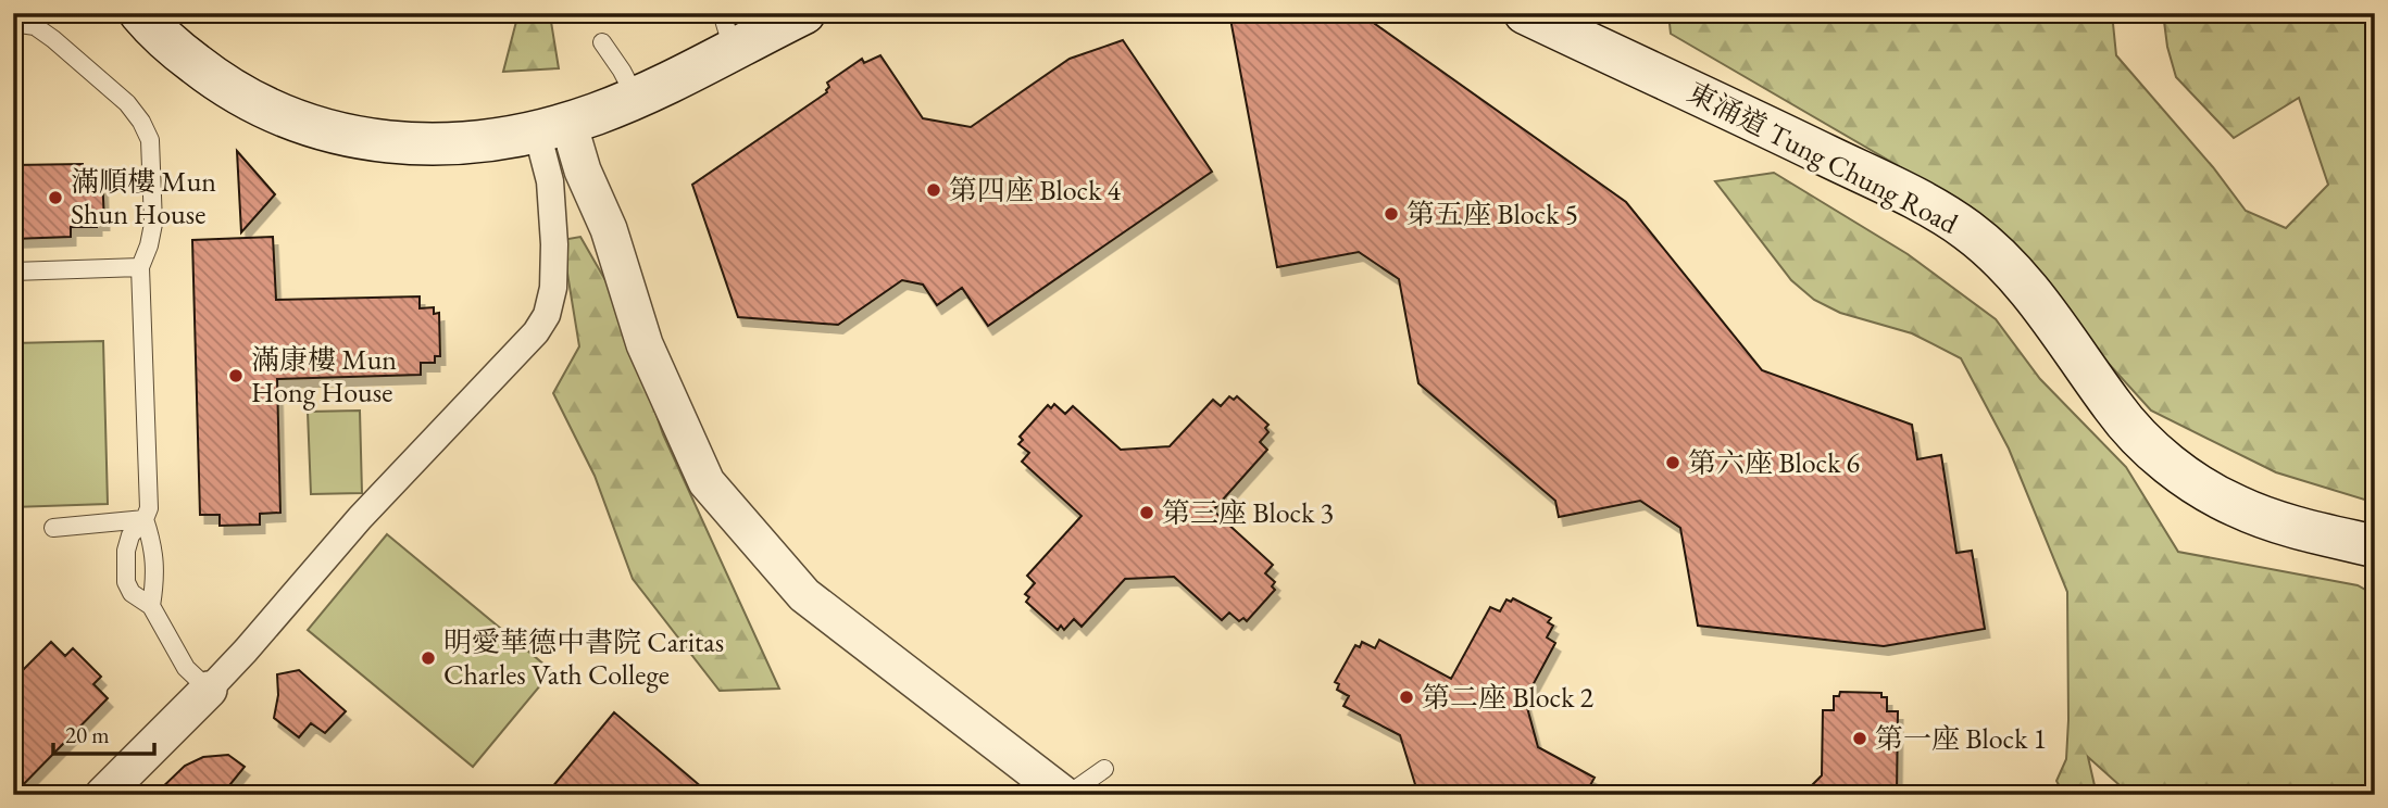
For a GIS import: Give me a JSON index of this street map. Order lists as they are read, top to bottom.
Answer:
{
  "streets": {
    "main road": ["東涌道 Tung Chung Road"]
  },
  "places": [
    "第四座 Block 4",
    "滿順樓 Mun Shun House",
    "第五座 Block 5",
    "滿康樓 Mun Hong House",
    "第六座 Block 6",
    "第三座 Block 3",
    "明愛華德中書院 Caritas Charles Vath College",
    "第二座 Block 2",
    "第一座 Block 1"
  ],
  "scale_bar": "20 m"
}
